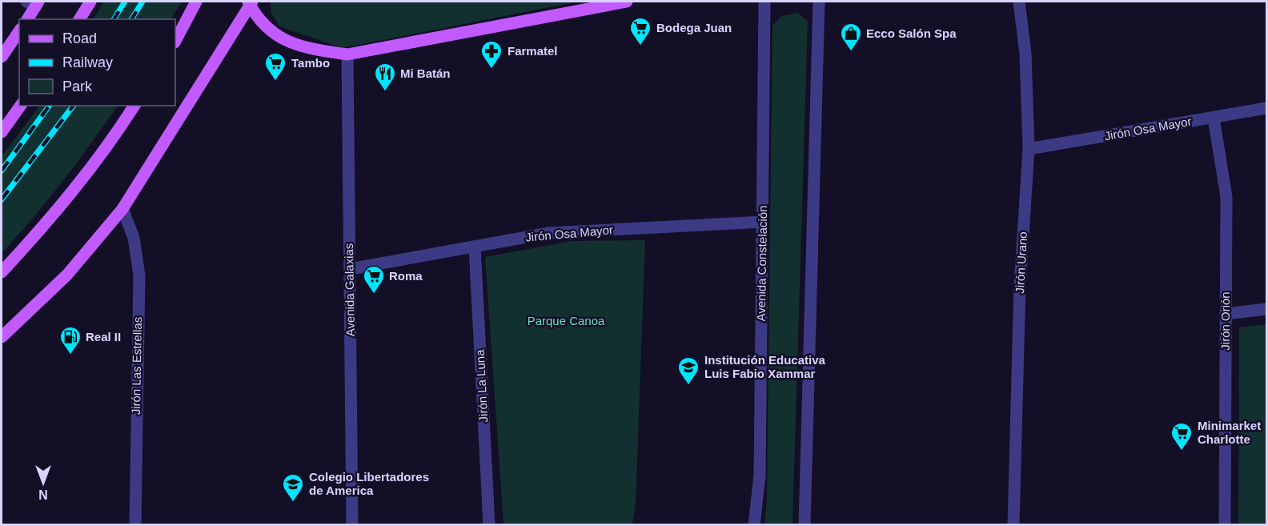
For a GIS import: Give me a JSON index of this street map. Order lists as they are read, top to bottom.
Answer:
{
  "streets": {
    "street": [
      "Jirón Osa Mayor",
      "Jirón Urano",
      "Avenida Constelación",
      "Avenida Galaxias",
      "Jirón Orión",
      "Jirón Las Estrellas",
      "Jirón La Luna"
    ]
  },
  "crossings": [
    ["Jirón Osa Mayor", "Jirón Urano"],
    ["Jirón Osa Mayor", "Avenida Constelación"],
    ["Jirón Osa Mayor", "Avenida Galaxias"],
    ["Jirón Osa Mayor", "Jirón Orión"],
    ["Jirón Osa Mayor", "Jirón La Luna"]
  ],
  "parks": ["Parque Canoa"],
  "places": {
    "supermarket": [
      "Bodega Juan",
      "Tambo",
      "Roma",
      "Minimarket Charlotte"
    ],
    "shop": ["Ecco Salón Spa"],
    "pharmacy": ["Farmatel"],
    "restaurant": ["Mi Batán"],
    "fuel station": ["Real II"],
    "school or university": ["Institución Educativa Luis Fabio Xammar", "Colegio Libertadores de America"]
  },
  "legend": ["Road", "Railway", "Park"],
  "north": "bottom"
}
